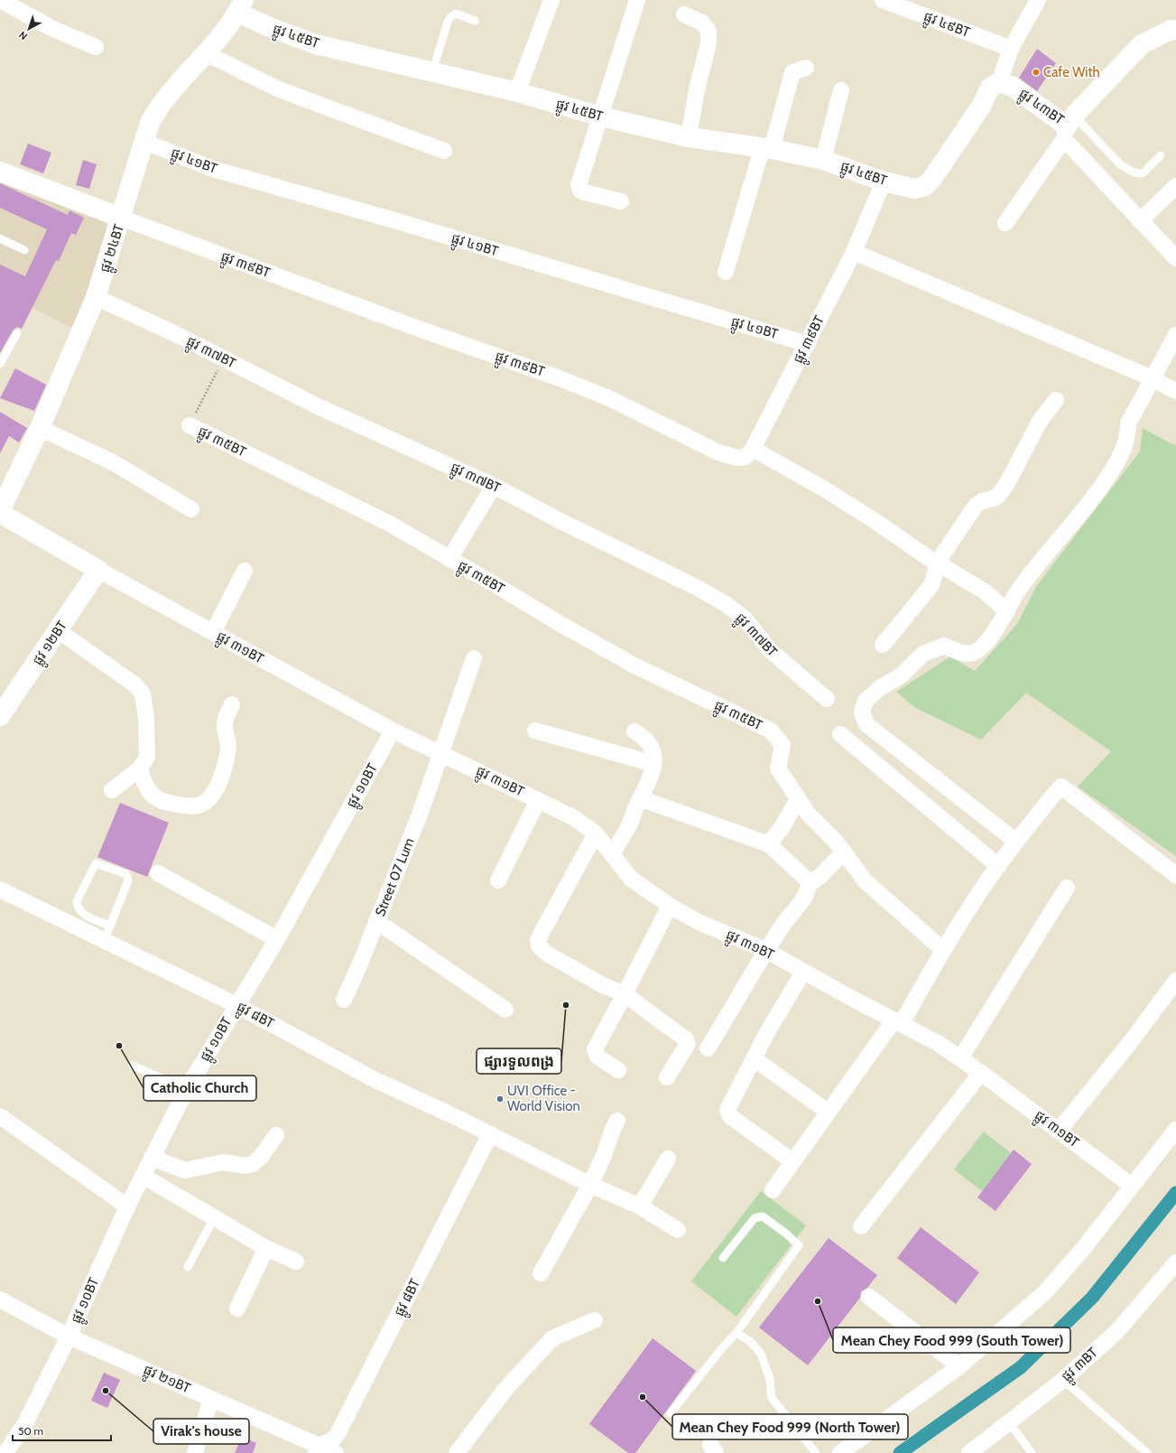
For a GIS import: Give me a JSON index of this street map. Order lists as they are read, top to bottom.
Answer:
{
  "streets": {
    "street": [
      "ផ្លូវ ៤៩BT",
      "ផ្លូវ ៤៥BT",
      "ផ្លូវ ៤៣BT",
      "ផ្លូវ ៤១BT",
      "ផ្លូវ ២៤BT",
      "ផ្លូវ ៣៩BT",
      "ផ្លូវ ៣៧BT",
      "ផ្លូវ ៣៥BT",
      "ផ្លូវ ១២BT",
      "ផ្លូវ ៣១BT",
      "ផ្លូវ ១០BT",
      "Street 07 Lum",
      "ផ្លូវ ៨BT",
      "ផ្លូវ ៣BT",
      "ផ្លូវ ២១BT"
    ]
  },
  "crossings": [
    ["ផ្លូវ ៤៥BT", "ផ្លូវ ៤៣BT"],
    ["ផ្លូវ ៤៥BT", "ផ្លូវ ២៤BT"],
    ["ផ្លូវ ៤៥BT", "ផ្លូវ ៣៩BT"],
    ["ផ្លូវ ៤១BT", "ផ្លូវ ២៤BT"],
    ["ផ្លូវ ៤១BT", "ផ្លូវ ៣៩BT"],
    ["ផ្លូវ ២៤BT", "ផ្លូវ ៣៩BT"],
    ["ផ្លូវ ២៤BT", "ផ្លូវ ៣៧BT"],
    ["ផ្លូវ ២៤BT", "ផ្លូវ ៣១BT"],
    ["ផ្លូវ ១២BT", "ផ្លូវ ៣១BT"],
    ["ផ្លូវ ៣១BT", "ផ្លូវ ១០BT"],
    ["ផ្លូវ ៣១BT", "Street 07 Lum"],
    ["ផ្លូវ ១០BT", "ផ្លូវ ៨BT"],
    ["ផ្លូវ ១០BT", "ផ្លូវ ២១BT"],
    ["ផ្លូវ ៨BT", "ផ្លូវ ២១BT"]
  ],
  "places": [
    "Cafe With",
    "ផ្សារទួលពង្រ",
    "Catholic Church",
    "UVI Office - World Vision",
    "Mean Chey Food 999 (South Tower)",
    "Virak's house",
    "Mean Chey Food 999 (North Tower)"
  ],
  "scale_bar": "50 m",
  "north": "bottom left"
}
